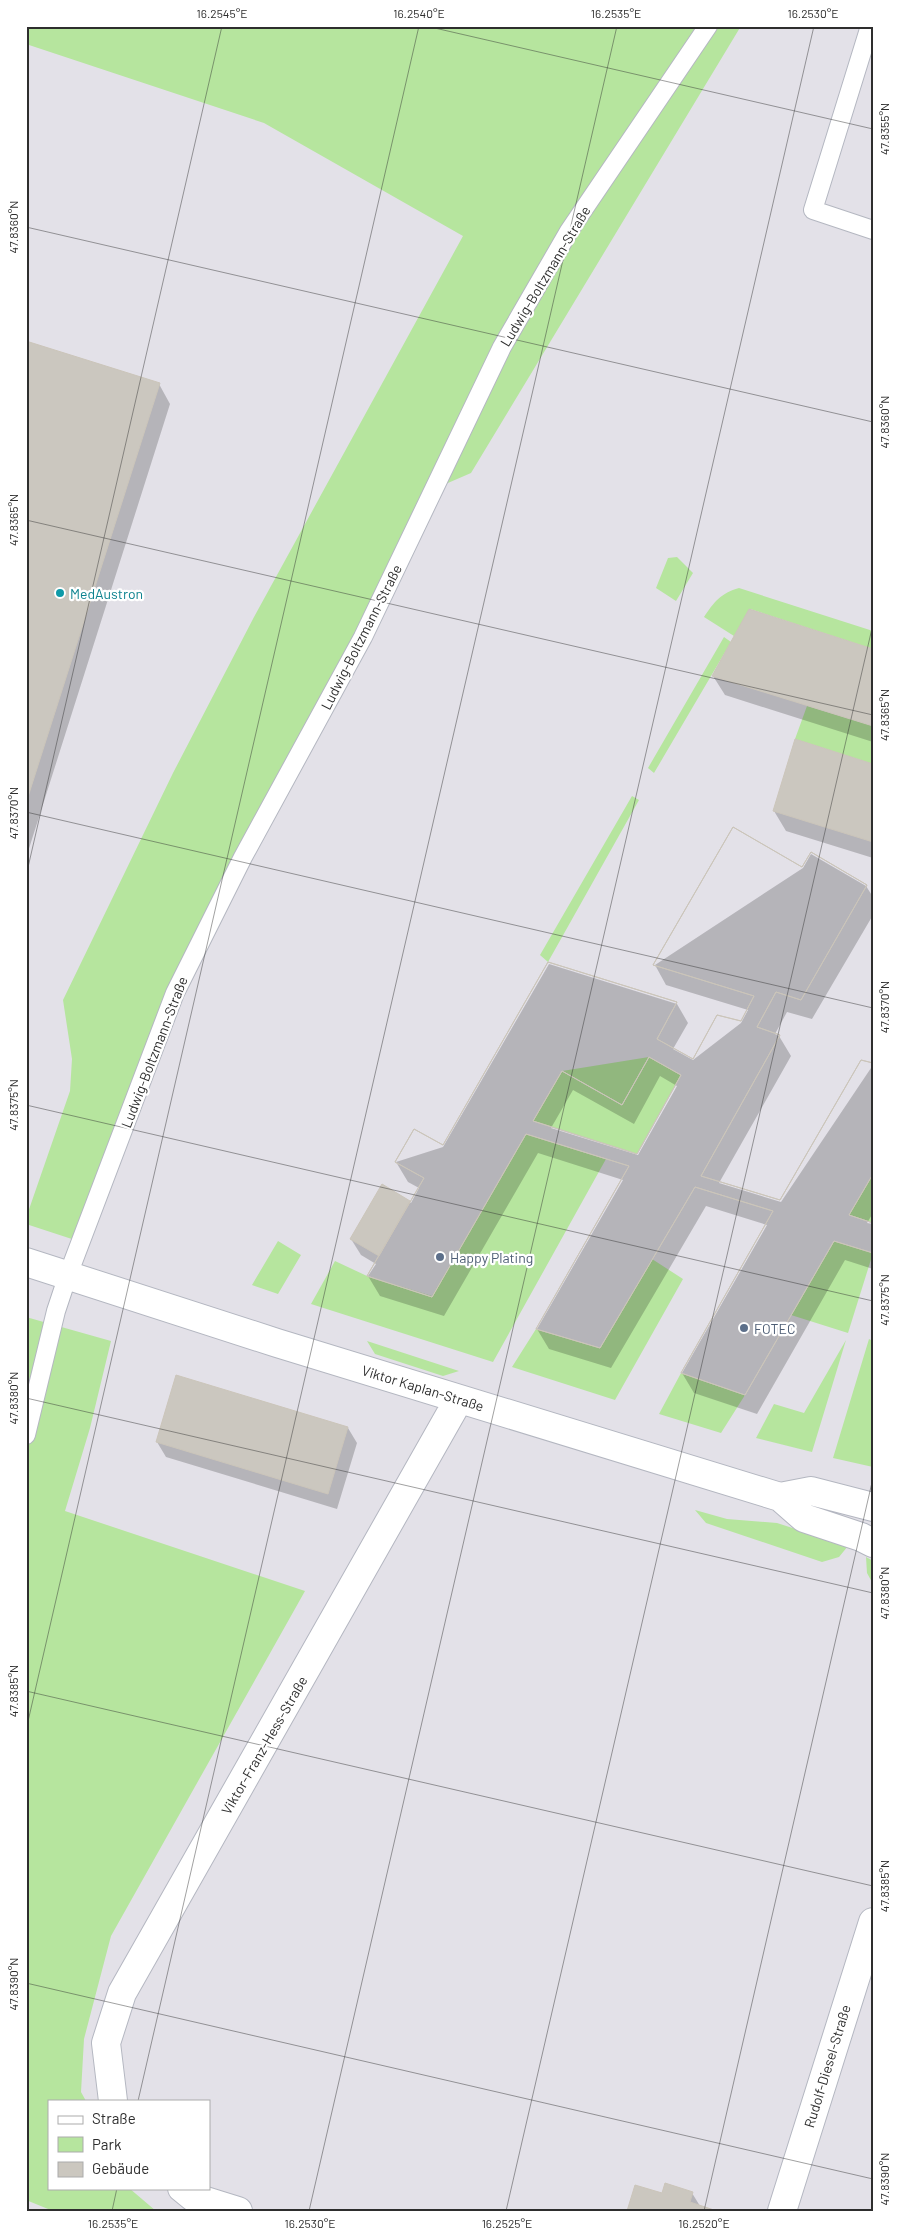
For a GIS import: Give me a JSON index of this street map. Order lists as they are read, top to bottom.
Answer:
{
  "streets": {
    "street": ["Viktor Kaplan-Straße", "Viktor-Franz-Hess-Straße", "Rudolf-Diesel-Straße"],
    "lane": ["Ludwig-Boltzmann-Straße"]
  },
  "crossings": [
    ["Ludwig-Boltzmann-Straße", "Viktor Kaplan-Straße"],
    ["Viktor Kaplan-Straße", "Viktor-Franz-Hess-Straße"]
  ],
  "places": ["MedAustron", "Happy Plating", "FOTEC"],
  "legend": ["Straße", "Park", "Gebäude"],
  "coordinates": [
    "16.2545°E",
    "16.2540°E",
    "16.2535°E",
    "16.2530°E",
    "47.8355°N",
    "47.8360°N",
    "47.8365°N",
    "47.8370°N",
    "47.8375°N",
    "47.8380°N",
    "47.8385°N",
    "47.8390°N",
    "16.2525°E",
    "16.2520°E"
  ]
}
